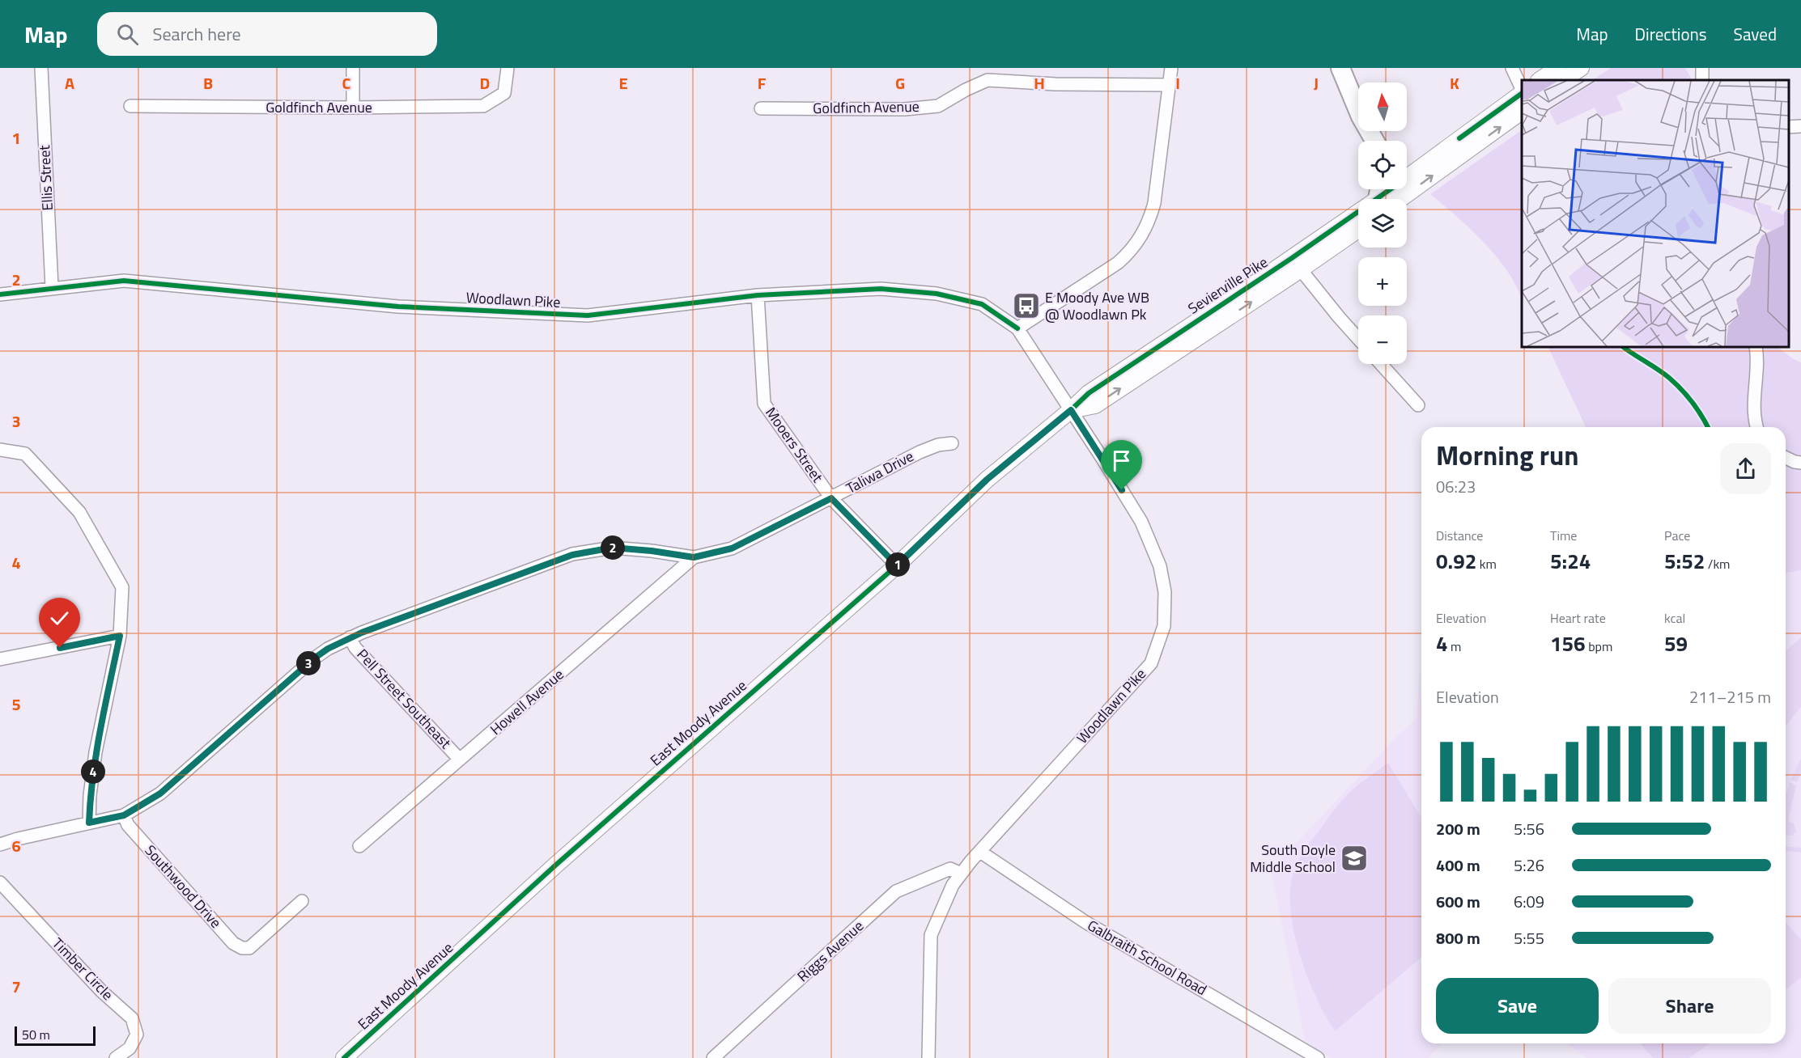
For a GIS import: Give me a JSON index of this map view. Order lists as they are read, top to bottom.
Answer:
{
  "streets": {
    "main road": ["Sevierville Pike", "East Moody Avenue"],
    "street": [
      "Goldfinch Avenue",
      "Ellis Street",
      "Woodlawn Pike",
      "Mooers Street",
      "Taliwa Drive",
      "Pell Street Southeast",
      "Howell Avenue",
      "Southwood Drive",
      "Riggs Avenue",
      "Galbraith School Road",
      "Timber Circle"
    ]
  },
  "crossings": [
    ["Ellis Street", "Woodlawn Pike"],
    ["Sevierville Pike", "Woodlawn Pike"],
    ["Sevierville Pike", "East Moody Avenue"],
    ["Woodlawn Pike", "Mooers Street"],
    ["Woodlawn Pike", "East Moody Avenue"],
    ["Woodlawn Pike", "Riggs Avenue"],
    ["Woodlawn Pike", "Galbraith School Road"],
    ["Mooers Street", "Taliwa Drive"],
    ["Mooers Street", "East Moody Avenue"],
    ["Taliwa Drive", "Pell Street Southeast"],
    ["Taliwa Drive", "Howell Avenue"],
    ["Taliwa Drive", "Southwood Drive"],
    ["Pell Street Southeast", "Howell Avenue"]
  ],
  "places": {
    "bus stop": ["E Moody Ave WB @ Woodlawn Pk"],
    "school or university": ["South Doyle Middle School"]
  },
  "scale_bar": "50 m",
  "north": "top",
  "page": {
    "header": "Map",
    "search": "Search here",
    "nav": ["Map", "Directions", "Saved"],
    "map_buttons": ["+", "−"],
    "heading": ["Morning run", "06:23"],
    "stats": [
      ["Distance", "0.92 km"],
      ["Time", "5:24"],
      ["Pace", "5:52 /km"],
      ["Elevation", "4 m"],
      ["Heart rate", "156 bpm"],
      ["kcal", "59"]
    ],
    "pins": [
      "2",
      "1",
      "3",
      "4"
    ],
    "chart": ["Elevation", "211–215 m"],
    "list": [
      {
        "name": "200 m",
        "note": "5:56"
      },
      {
        "name": "400 m",
        "note": "5:26"
      },
      {
        "name": "600 m",
        "note": "6:09"
      },
      {
        "name": "800 m",
        "note": "5:55"
      }
    ],
    "buttons": ["Save", "Share"],
    "scale": "50 m"
  },
  "grid": {
    "columns": [
      "A",
      "B",
      "C",
      "D",
      "E",
      "F",
      "G",
      "H",
      "I",
      "J",
      "K"
    ],
    "rows": [
      "1",
      "2",
      "3",
      "4",
      "5",
      "6",
      "7"
    ]
  }
}
